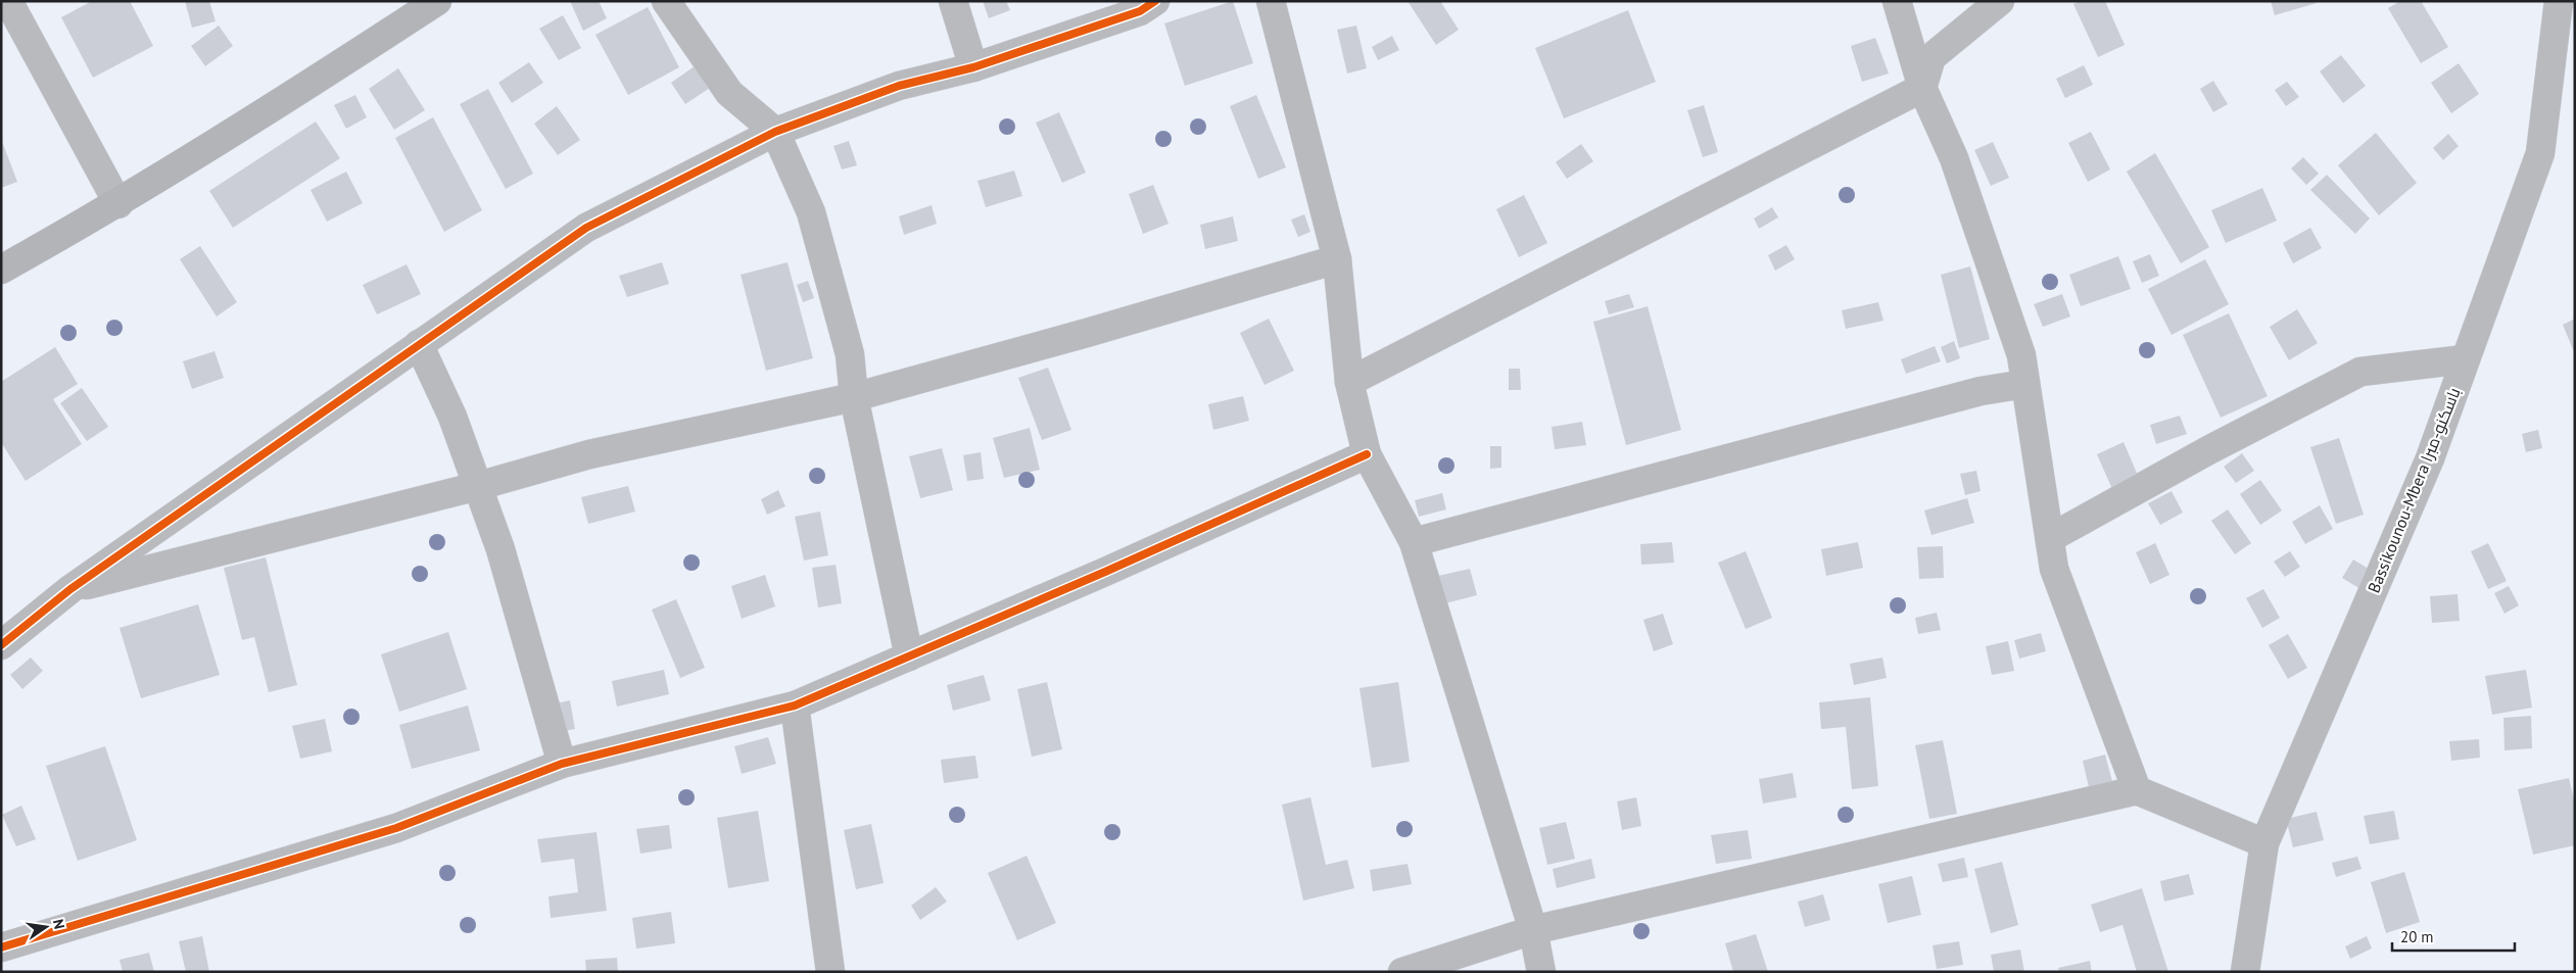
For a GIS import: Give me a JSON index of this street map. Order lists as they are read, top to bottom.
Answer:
{
  "streets": {
    "street": ["Bassikounou-Mbera باسكنو-مبرا"]
  },
  "scale_bar": "20 m",
  "north": "right"
}
